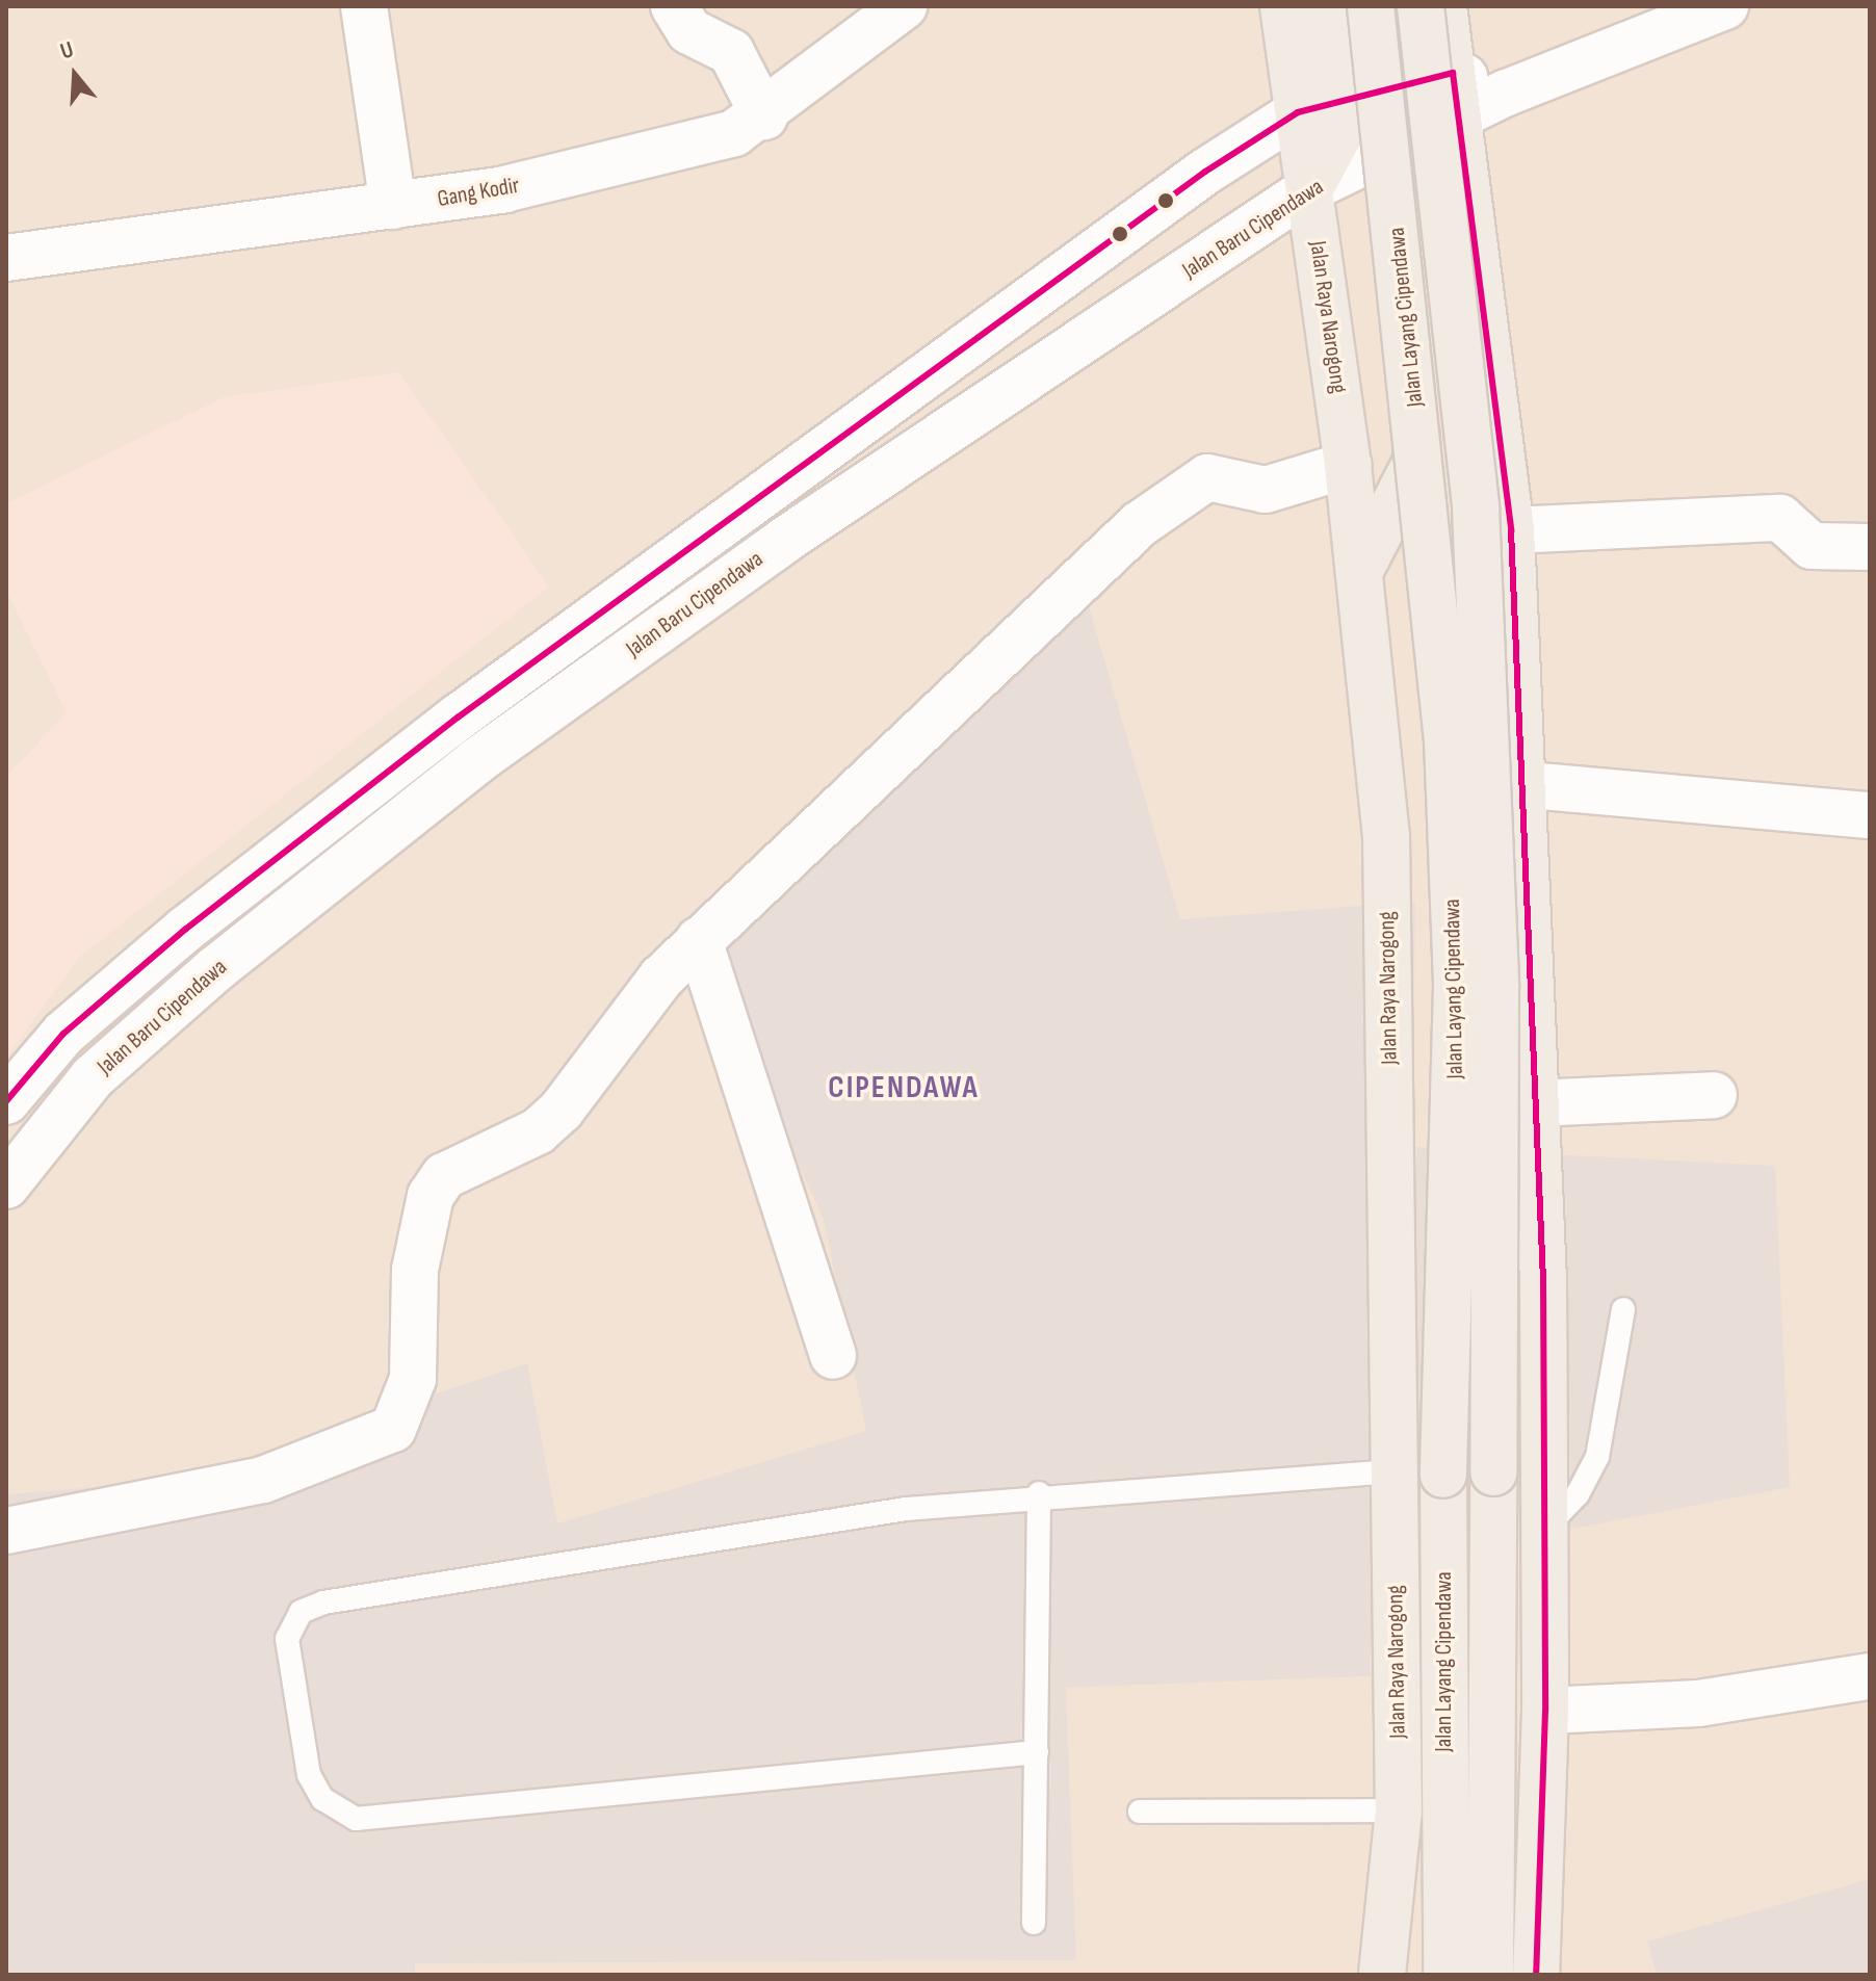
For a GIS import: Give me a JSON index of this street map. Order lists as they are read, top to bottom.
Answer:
{
  "streets": {
    "main road": ["Jalan Raya Narogong", "Jalan Layang Cipendawa"],
    "street": ["Gang Kodir", "Jalan Baru Cipendawa"]
  },
  "crossings": [
    ["Jalan Baru Cipendawa", "Jalan Raya Narogong"]
  ],
  "districts": ["CIPENDAWA"],
  "north": "top"
}
